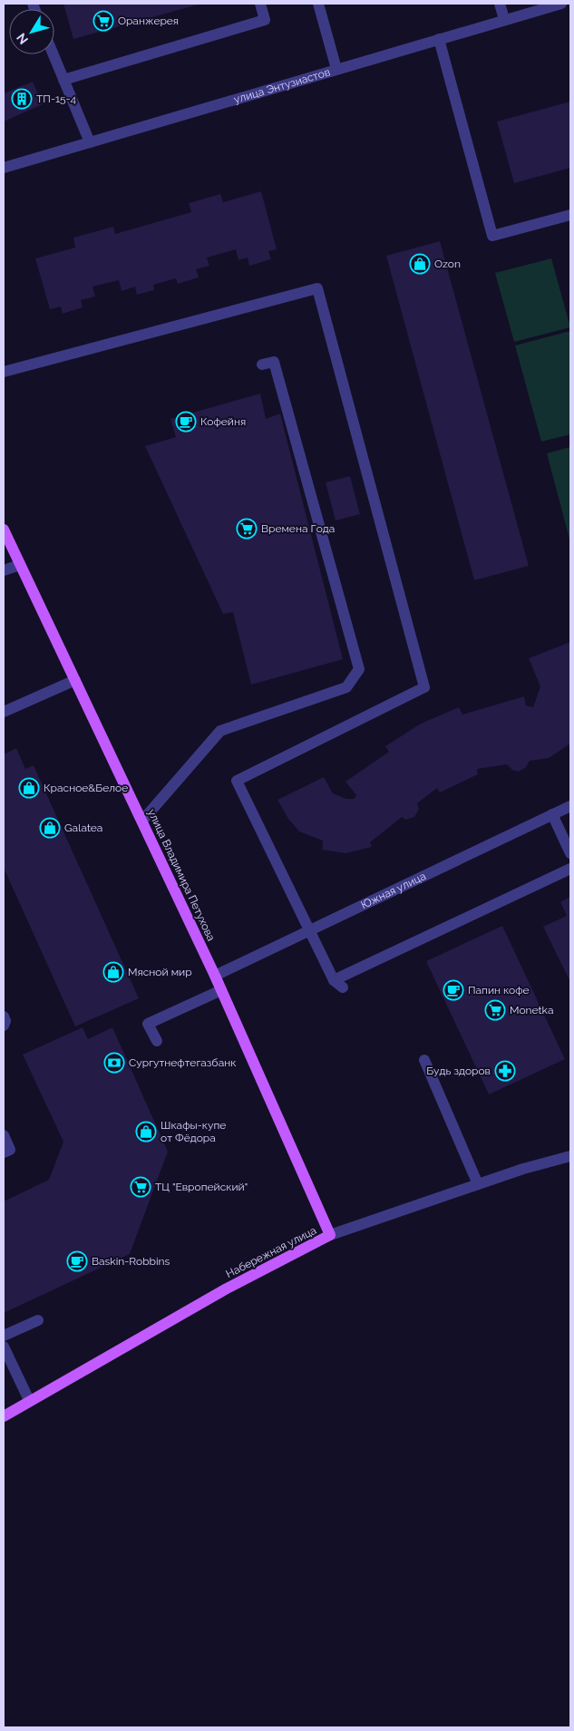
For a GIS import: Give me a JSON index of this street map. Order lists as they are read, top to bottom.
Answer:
{
  "streets": {
    "main road": ["улица Владимира Петухова", "Набережная улица"],
    "street": ["улица Энтузиастов", "Южная улица"]
  },
  "crossings": [
    ["улица Владимира Петухова", "Южная улица"],
    ["улица Владимира Петухова", "Набережная улица"]
  ],
  "places": {
    "supermarket": [
      "Оранжерея",
      "Времена Года",
      "Monetka",
      "ТЦ \"Европейский\""
    ],
    "building": ["ТП-15-4"],
    "shop": [
      "Ozon",
      "Красное&Белое",
      "Galatea",
      "Мясной мир",
      "Шкафы-купе от Фёдора"
    ],
    "cafe": ["Кофейня", "Папин кофе", "Baskin-Robbins"],
    "bank": ["Сургутнефтегазбанк"],
    "pharmacy": ["Будь здоров"]
  },
  "north": "bottom left"
}
